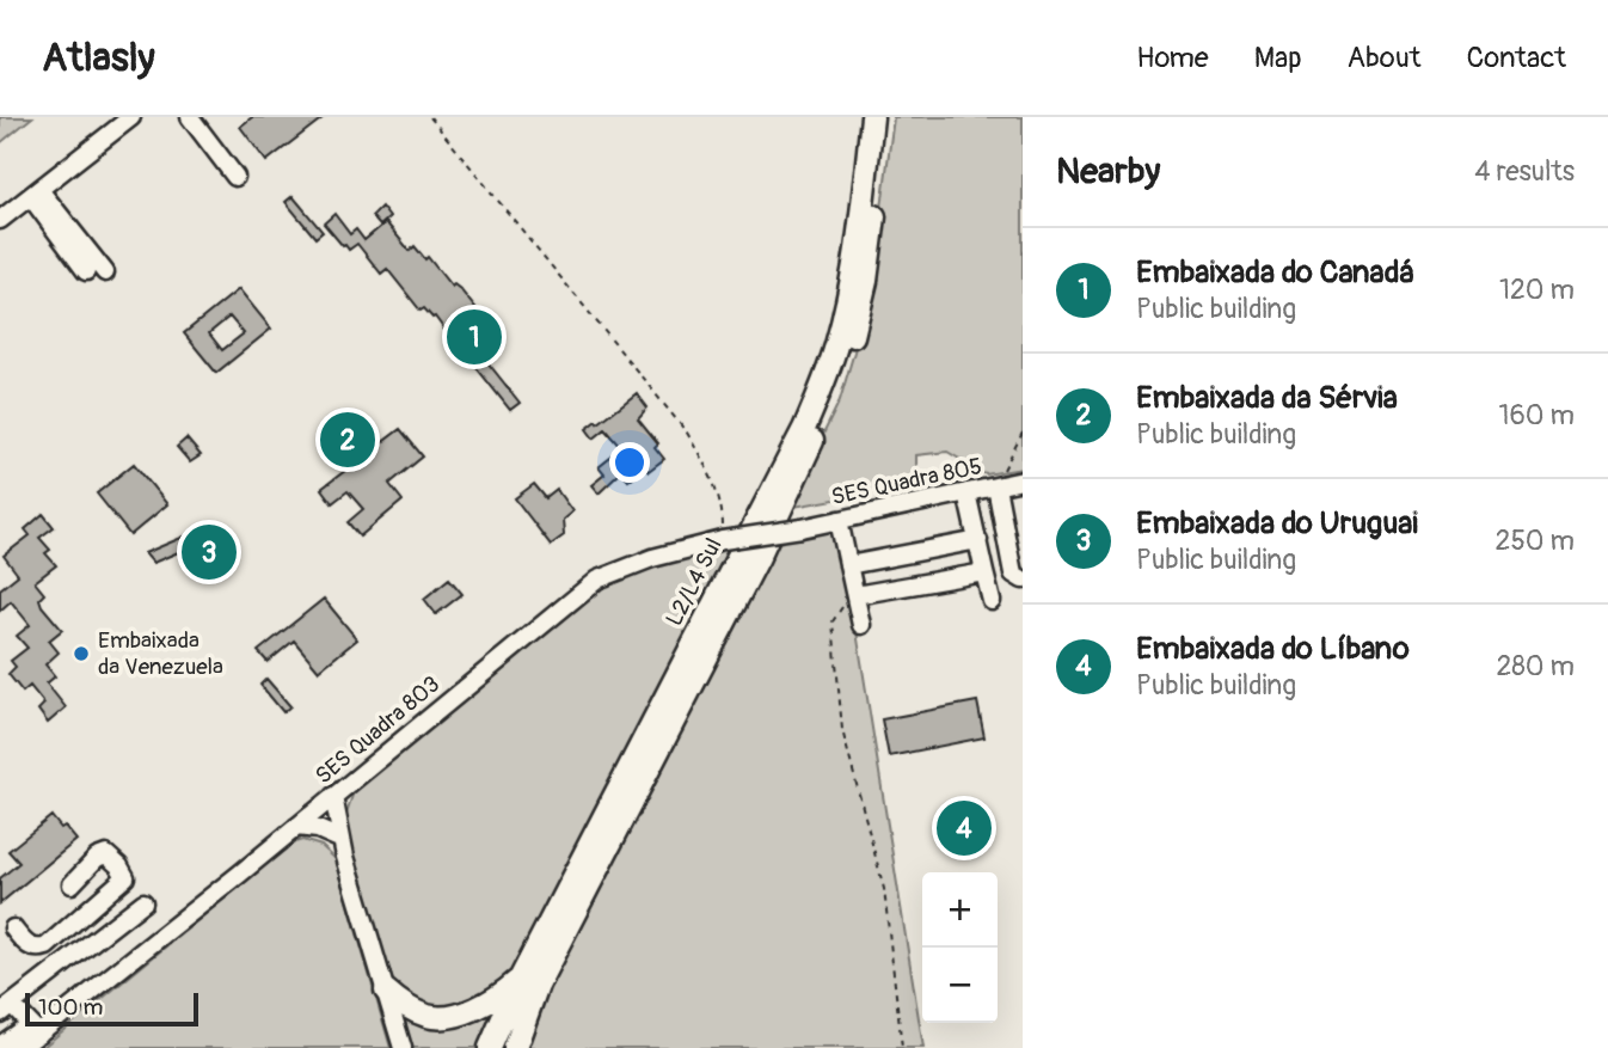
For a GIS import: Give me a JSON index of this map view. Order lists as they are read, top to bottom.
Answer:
{
  "streets": {
    "main road": ["L2/L4 Sul"],
    "street": ["SES Quadra 805", "SES Quadra 803"]
  },
  "crossings": [
    ["SES Quadra 805", "SES Quadra 803"]
  ],
  "places": ["Embaixada da Venezuela"],
  "scale_bar": "100 m",
  "page": {
    "header": "Atlasly",
    "nav": [
      "Home",
      "Map",
      "About",
      "Contact"
    ],
    "heading": ["Nearby", "4 results"],
    "list": [
      {
        "mark": "1",
        "name": "Embaixada do Canadá",
        "note": "Public building",
        "value": "120 m"
      },
      {
        "mark": "2",
        "name": "Embaixada da Sérvia",
        "note": "Public building",
        "value": "160 m"
      },
      {
        "mark": "3",
        "name": "Embaixada do Uruguai",
        "note": "Public building",
        "value": "250 m"
      },
      {
        "mark": "4",
        "name": "Embaixada do Líbano",
        "note": "Public building",
        "value": "280 m"
      }
    ],
    "pins": [
      "1",
      "2",
      "3",
      "4"
    ],
    "map_buttons": ["+", "−"],
    "scale": "100 m"
  }
}
